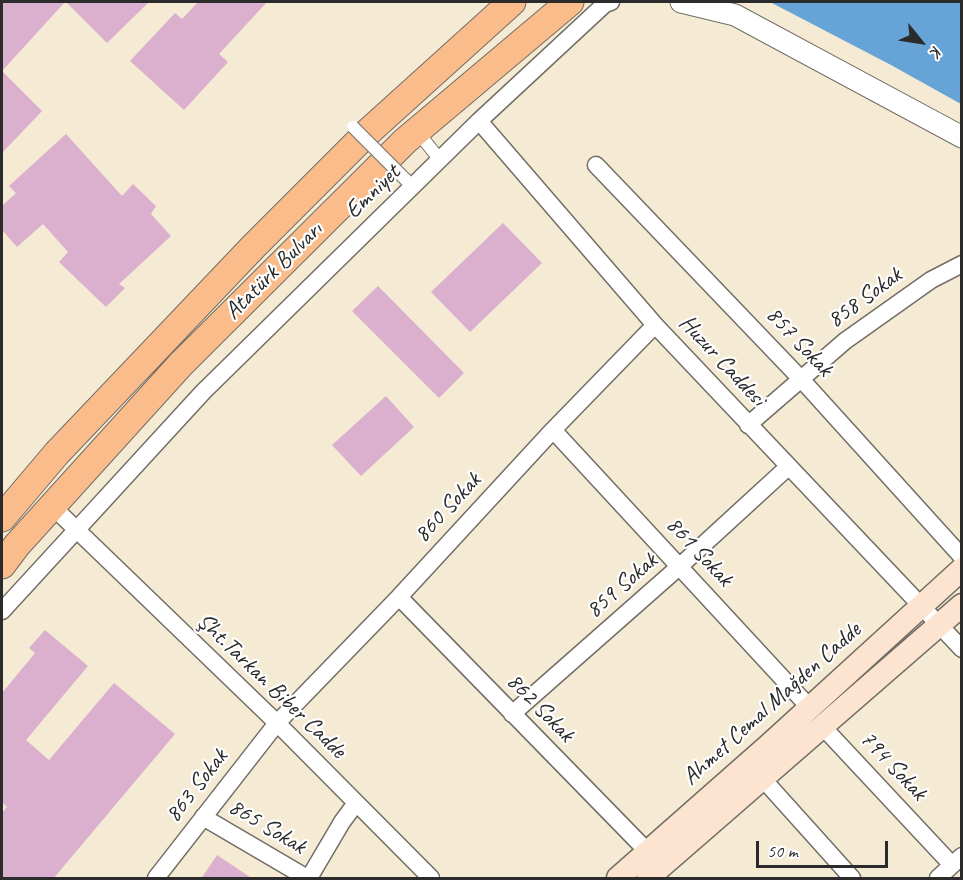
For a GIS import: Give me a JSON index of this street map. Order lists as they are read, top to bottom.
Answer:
{
  "streets": {
    "highway": ["Atatürk Bulvarı"],
    "main road": ["Ahmet Cemal Mağden Cadde"],
    "street": [
      "Emniyet",
      "858 Sokak",
      "857 Sokak",
      "Huzur Caddesi",
      "860 Sokak",
      "861 Sokak",
      "859 Sokak",
      "Şht.Tarkan Biber Cadde",
      "862 Sokak",
      "794 Sokak",
      "863 Sokak",
      "865 Sokak"
    ]
  },
  "crossings": [
    ["Emniyet", "Huzur Caddesi"],
    ["Emniyet", "Şht.Tarkan Biber Cadde"],
    ["Atatürk Bulvarı", "Şht.Tarkan Biber Cadde"],
    ["858 Sokak", "857 Sokak"],
    ["858 Sokak", "Huzur Caddesi"],
    ["Huzur Caddesi", "860 Sokak"],
    ["Huzur Caddesi", "859 Sokak"],
    ["Huzur Caddesi", "Ahmet Cemal Mağden Cadde"],
    ["860 Sokak", "861 Sokak"],
    ["860 Sokak", "Şht.Tarkan Biber Cadde"],
    ["860 Sokak", "862 Sokak"],
    ["860 Sokak", "863 Sokak"],
    ["861 Sokak", "859 Sokak"],
    ["861 Sokak", "Ahmet Cemal Mağden Cadde"],
    ["859 Sokak", "862 Sokak"],
    ["Şht.Tarkan Biber Cadde", "863 Sokak"],
    ["Ahmet Cemal Mağden Cadde", "862 Sokak"],
    ["Ahmet Cemal Mağden Cadde", "794 Sokak"],
    ["863 Sokak", "865 Sokak"]
  ],
  "scale_bar": "50 m",
  "north": "bottom right"
}
